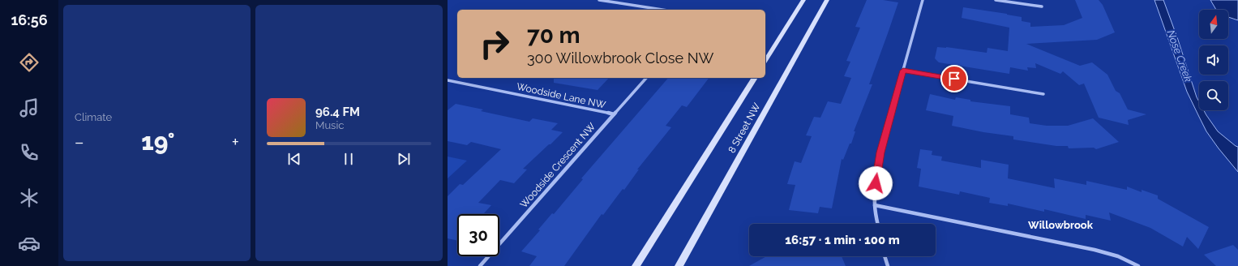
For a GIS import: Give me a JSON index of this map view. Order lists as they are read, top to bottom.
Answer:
{
  "streets": {
    "main road": ["8 Street NW"],
    "street": ["Woodside Lane NW", "Woodside Crescent NW"]
  },
  "crossings": [
    ["Woodside Lane NW", "Woodside Crescent NW"]
  ],
  "districts": ["Willowbrook"],
  "water": ["Nose Creek"],
  "north": "top",
  "page": {
    "tabs": "16:56",
    "tile": "Climate",
    "turn": ["70 m", "300 Willowbrook Close NW"],
    "song": ["96.4 FM", "Music"],
    "heat": ["−", "19°", "+"],
    "limit": "30",
    "trip": "16:57 · 1 min · 100 m"
  }
}
